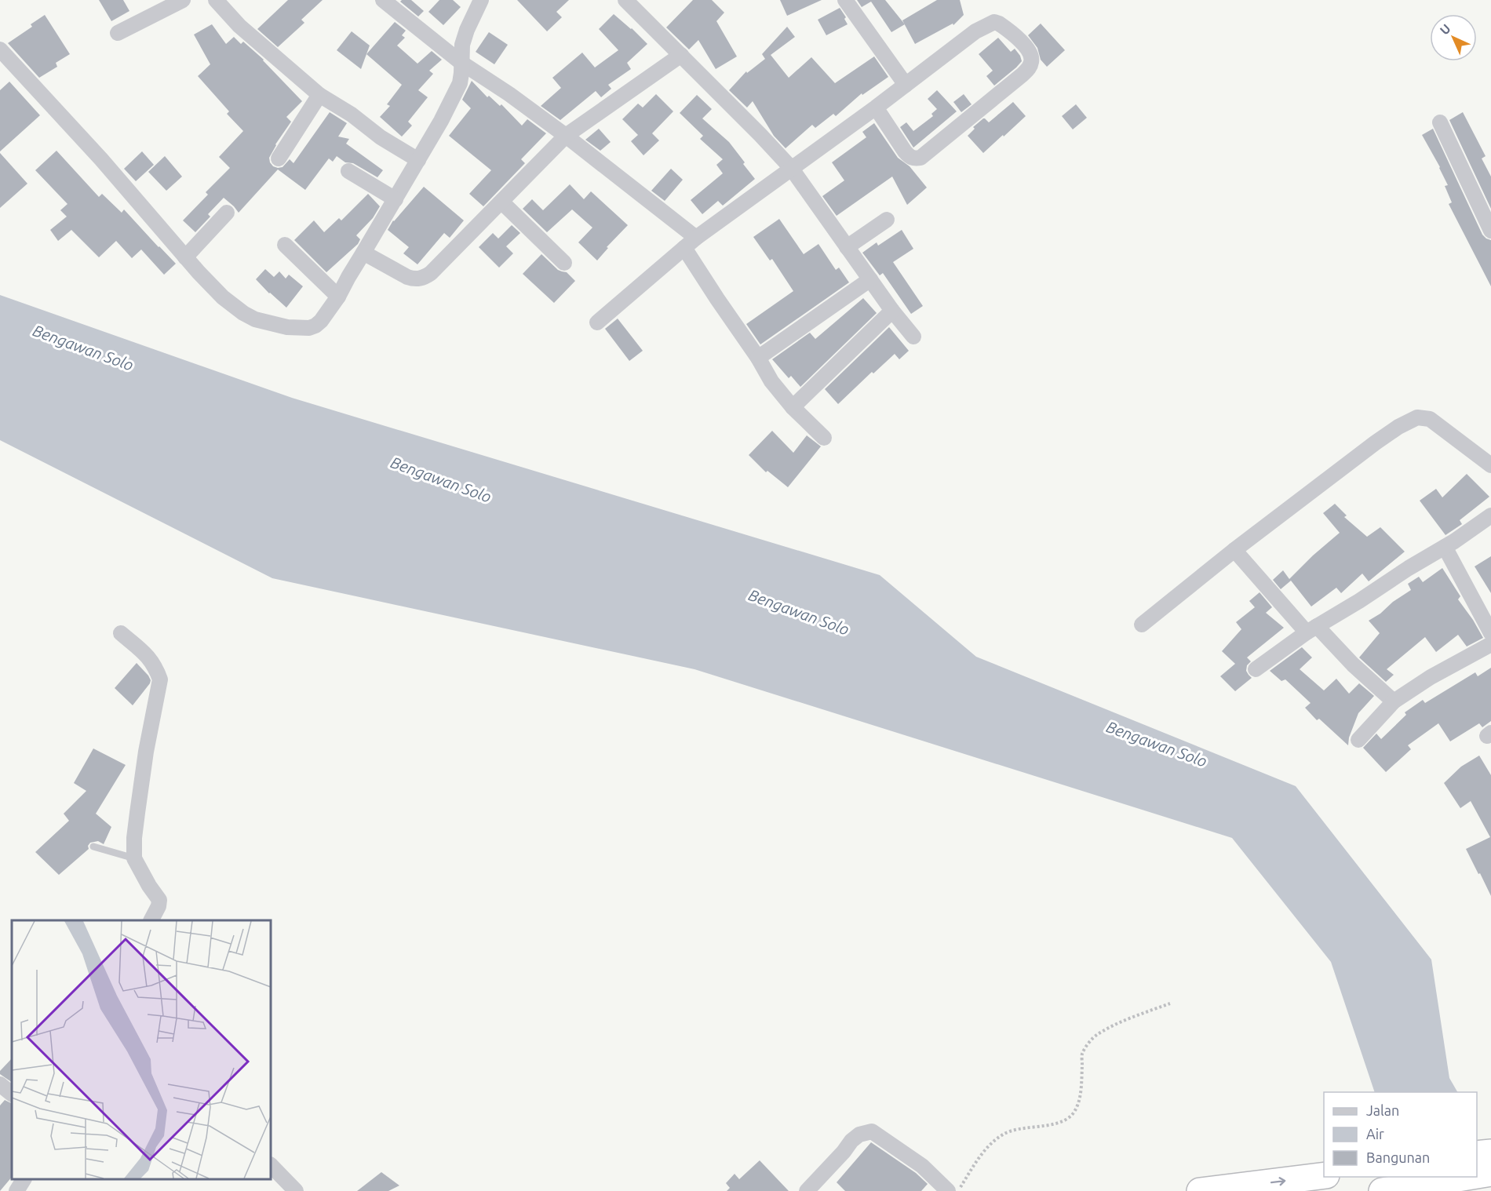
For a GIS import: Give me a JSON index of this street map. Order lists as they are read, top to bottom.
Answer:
{
  "water": ["Bengawan Solo"],
  "legend": ["Jalan", "Air", "Bangunan"],
  "north": "top left"
}
